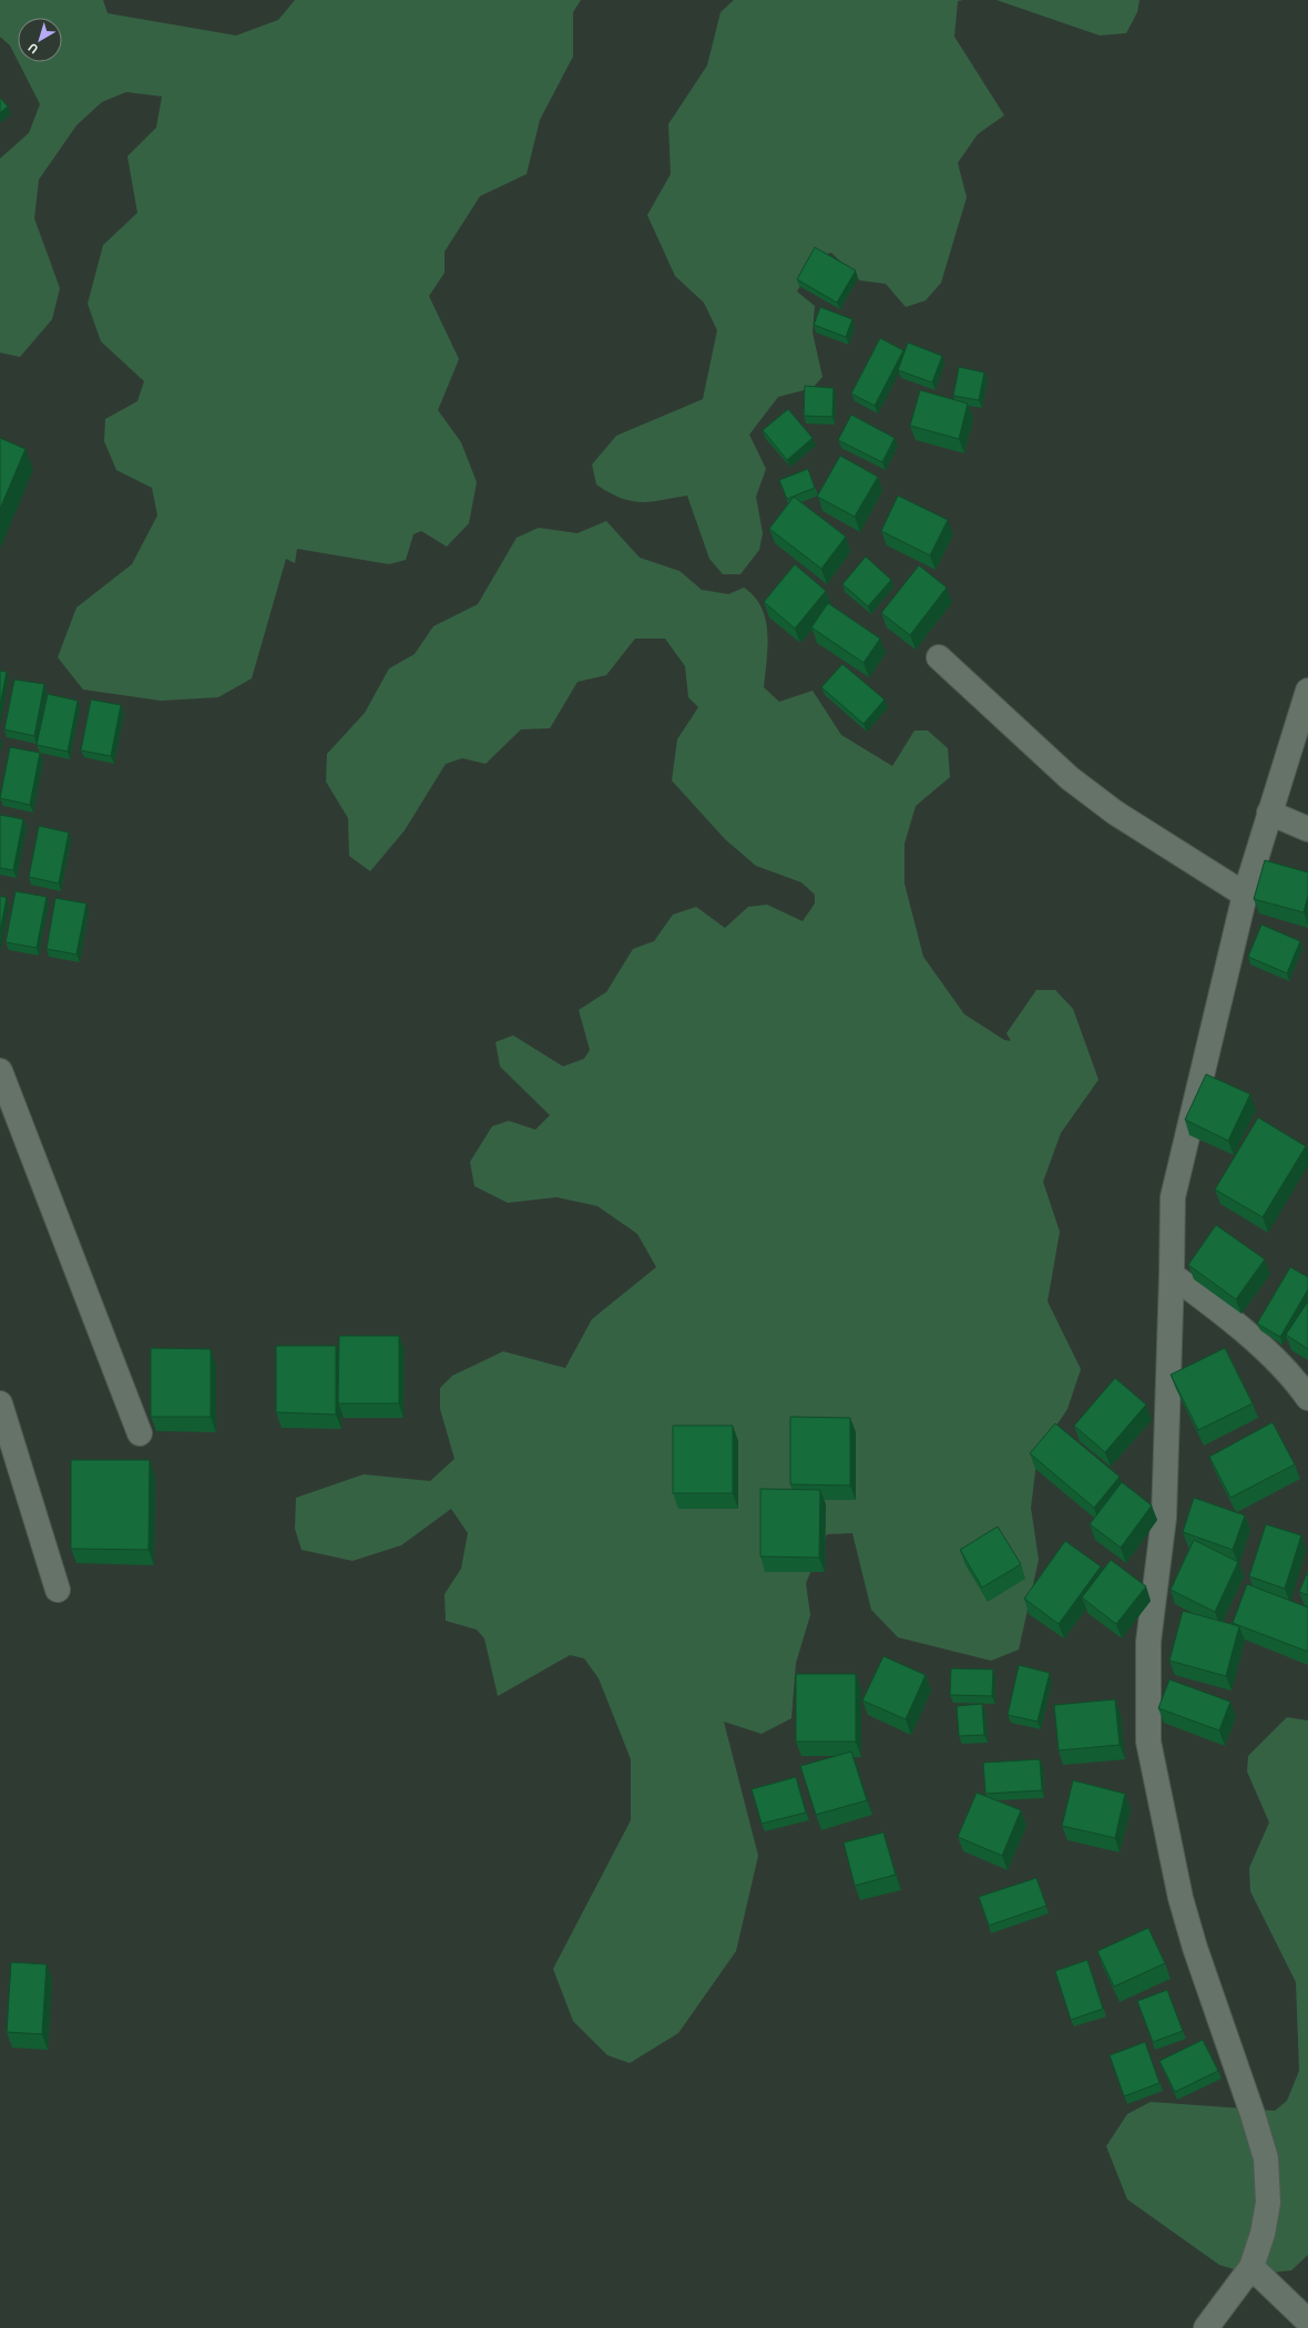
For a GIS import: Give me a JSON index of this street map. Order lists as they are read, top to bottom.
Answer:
{
  "north": "bottom left"
}
